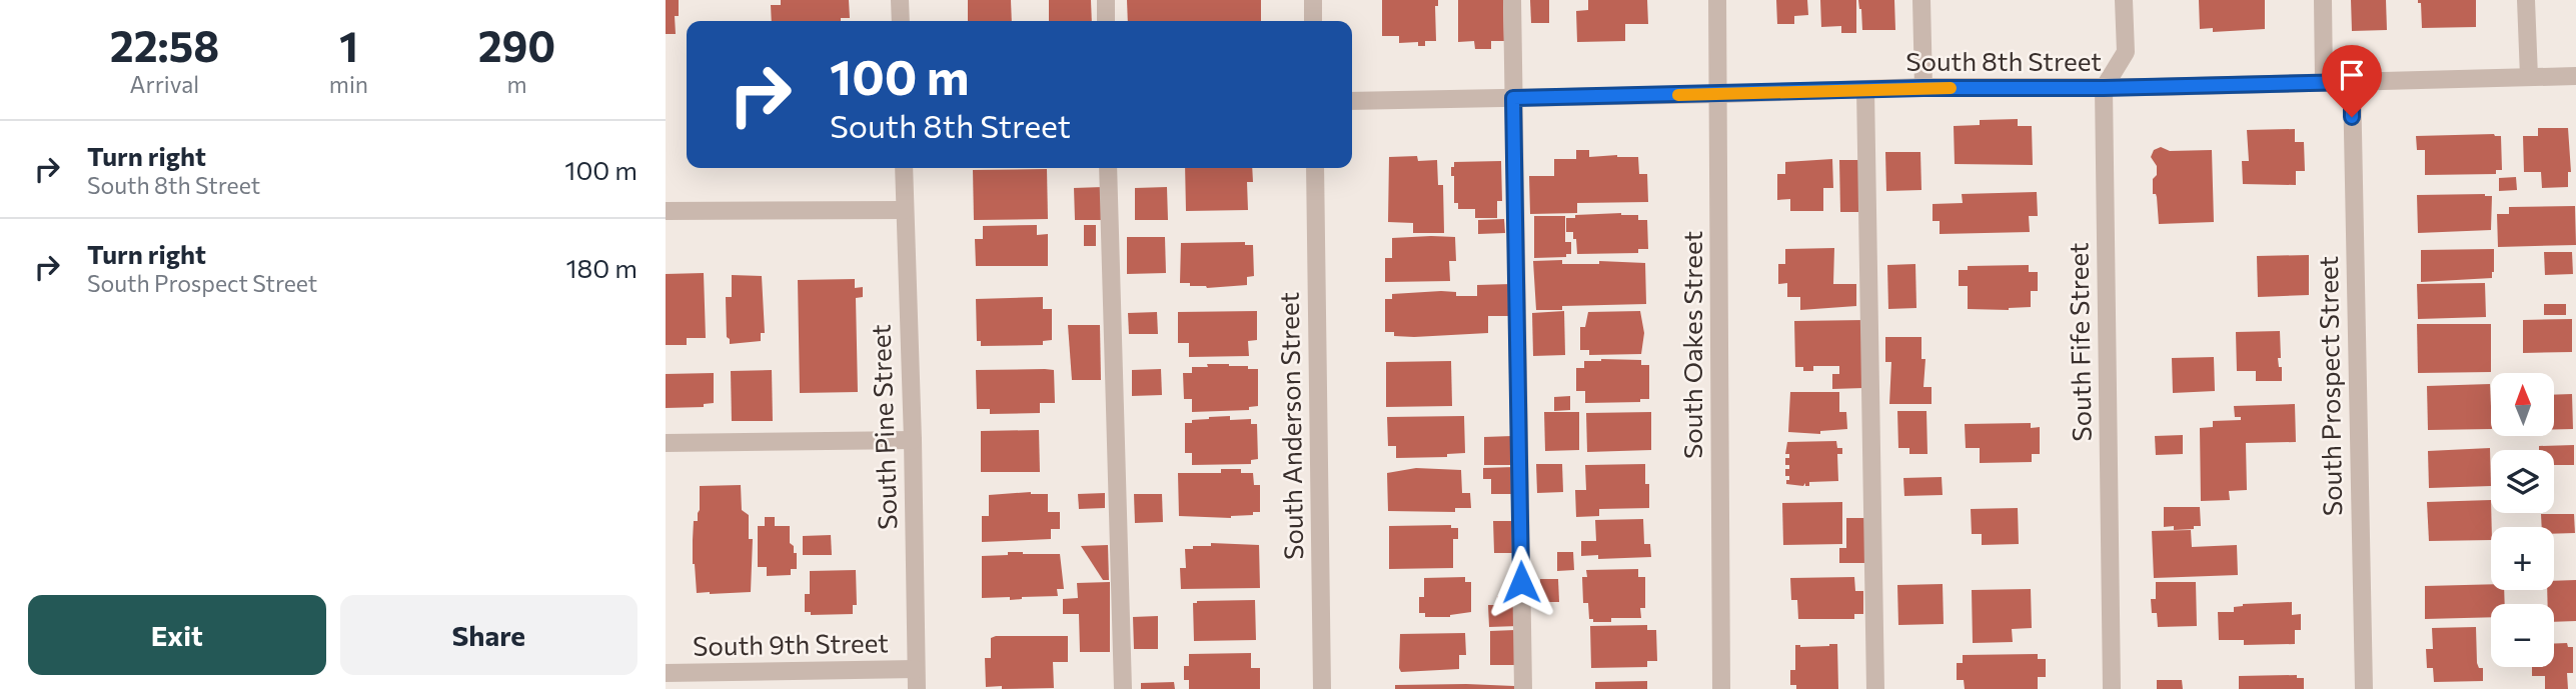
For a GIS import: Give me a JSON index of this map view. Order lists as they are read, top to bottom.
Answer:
{
  "streets": {
    "street": [
      "South 8th Street",
      "South Fife Street",
      "South Oakes Street",
      "South Prospect Street",
      "South Anderson Street",
      "South Pine Street",
      "South 9th Street"
    ]
  },
  "crossings": [
    ["South 8th Street", "South Fife Street"],
    ["South 8th Street", "South Oakes Street"],
    ["South 8th Street", "South Prospect Street"],
    ["South Pine Street", "South 9th Street"]
  ],
  "north": "top",
  "page": {
    "eta": [
      "22:58",
      "Arrival",
      "1",
      "min",
      "290",
      "m"
    ],
    "turn": ["100 m", "South 8th Street"],
    "list": [
      {
        "name": "Turn right",
        "note": "South 8th Street",
        "value": "100 m"
      },
      {
        "name": "Turn right",
        "note": "South Prospect Street",
        "value": "180 m"
      }
    ],
    "map_buttons": ["+", "−"],
    "buttons": ["Exit", "Share"]
  }
}
